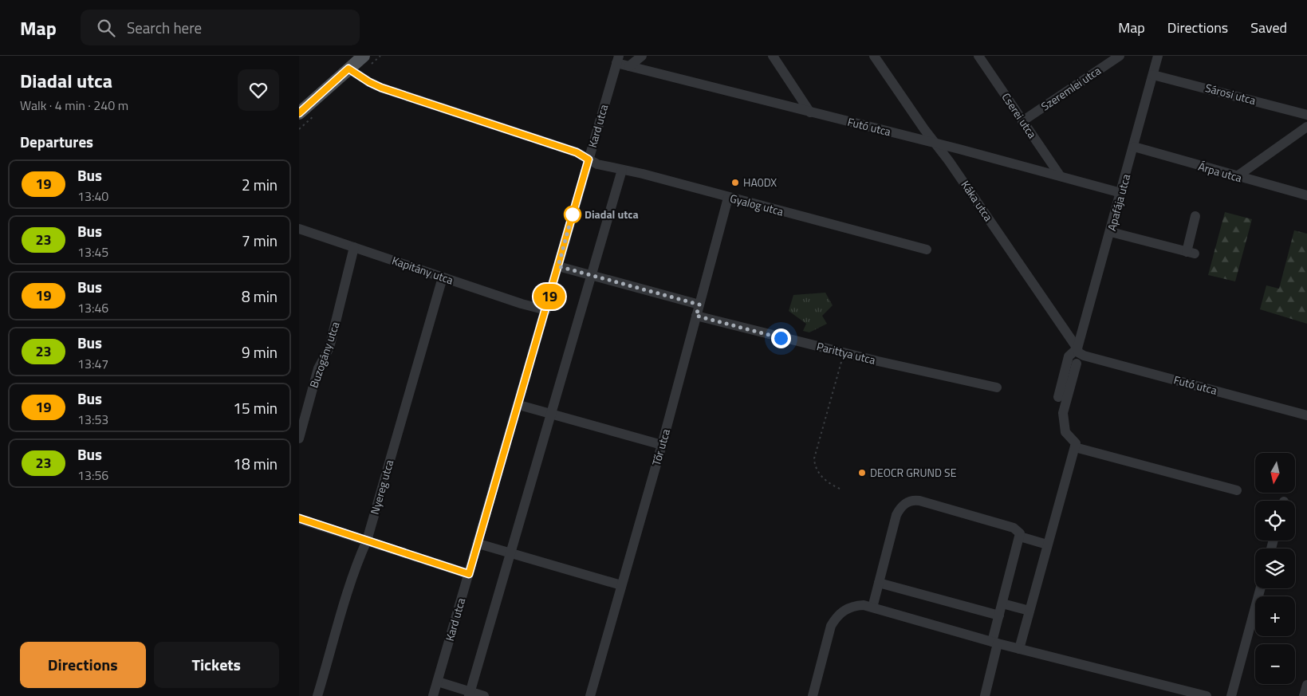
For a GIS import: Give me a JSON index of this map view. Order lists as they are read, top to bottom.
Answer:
{
  "streets": {
    "street": [
      "Szeremlei utca",
      "Sárosi utca",
      "Cserei utca",
      "Kard utca",
      "Futó utca",
      "Árpa utca",
      "Káka utca",
      "Apafája utca",
      "Gyalog utca",
      "Kapitány utca",
      "Parittya utca",
      "Buzogány utca",
      "Tőr utca",
      "Nyereg utca"
    ]
  },
  "crossings": [
    ["Szeremlei utca", "Cserei utca"],
    ["Sárosi utca", "Apafája utca"],
    ["Cserei utca", "Futó utca"],
    ["Kard utca", "Futó utca"],
    ["Kard utca", "Gyalog utca"],
    ["Kard utca", "Kapitány utca"],
    ["Futó utca", "Káka utca"],
    ["Futó utca", "Apafája utca"],
    ["Árpa utca", "Apafája utca"],
    ["Káka utca", "Apafája utca"],
    ["Gyalog utca", "Tőr utca"],
    ["Kapitány utca", "Buzogány utca"],
    ["Kapitány utca", "Nyereg utca"],
    ["Parittya utca", "Tőr utca"]
  ],
  "places": ["HA0DX", "Diadal utca", "DEOCR GRUND SE"],
  "lines": ["bus line 19"],
  "north": "bottom",
  "page": {
    "header": "Map",
    "search": "Search here",
    "nav": ["Map", "Directions", "Saved"],
    "heading": [
      ["Diadal utca", "Walk · 4 min · 240 m"],
      "Departures"
    ],
    "on_map": "19",
    "list": [
      {
        "mark": "19",
        "name": "Bus",
        "note": "13:40",
        "value": "2 min"
      },
      {
        "mark": "23",
        "name": "Bus",
        "note": "13:45",
        "value": "7 min"
      },
      {
        "mark": "19",
        "name": "Bus",
        "note": "13:46",
        "value": "8 min"
      },
      {
        "mark": "23",
        "name": "Bus",
        "note": "13:47",
        "value": "9 min"
      },
      {
        "mark": "19",
        "name": "Bus",
        "note": "13:53",
        "value": "15 min"
      },
      {
        "mark": "23",
        "name": "Bus",
        "note": "13:56",
        "value": "18 min"
      }
    ],
    "map_buttons": ["+", "−"],
    "buttons": ["Directions", "Tickets"]
  }
}
